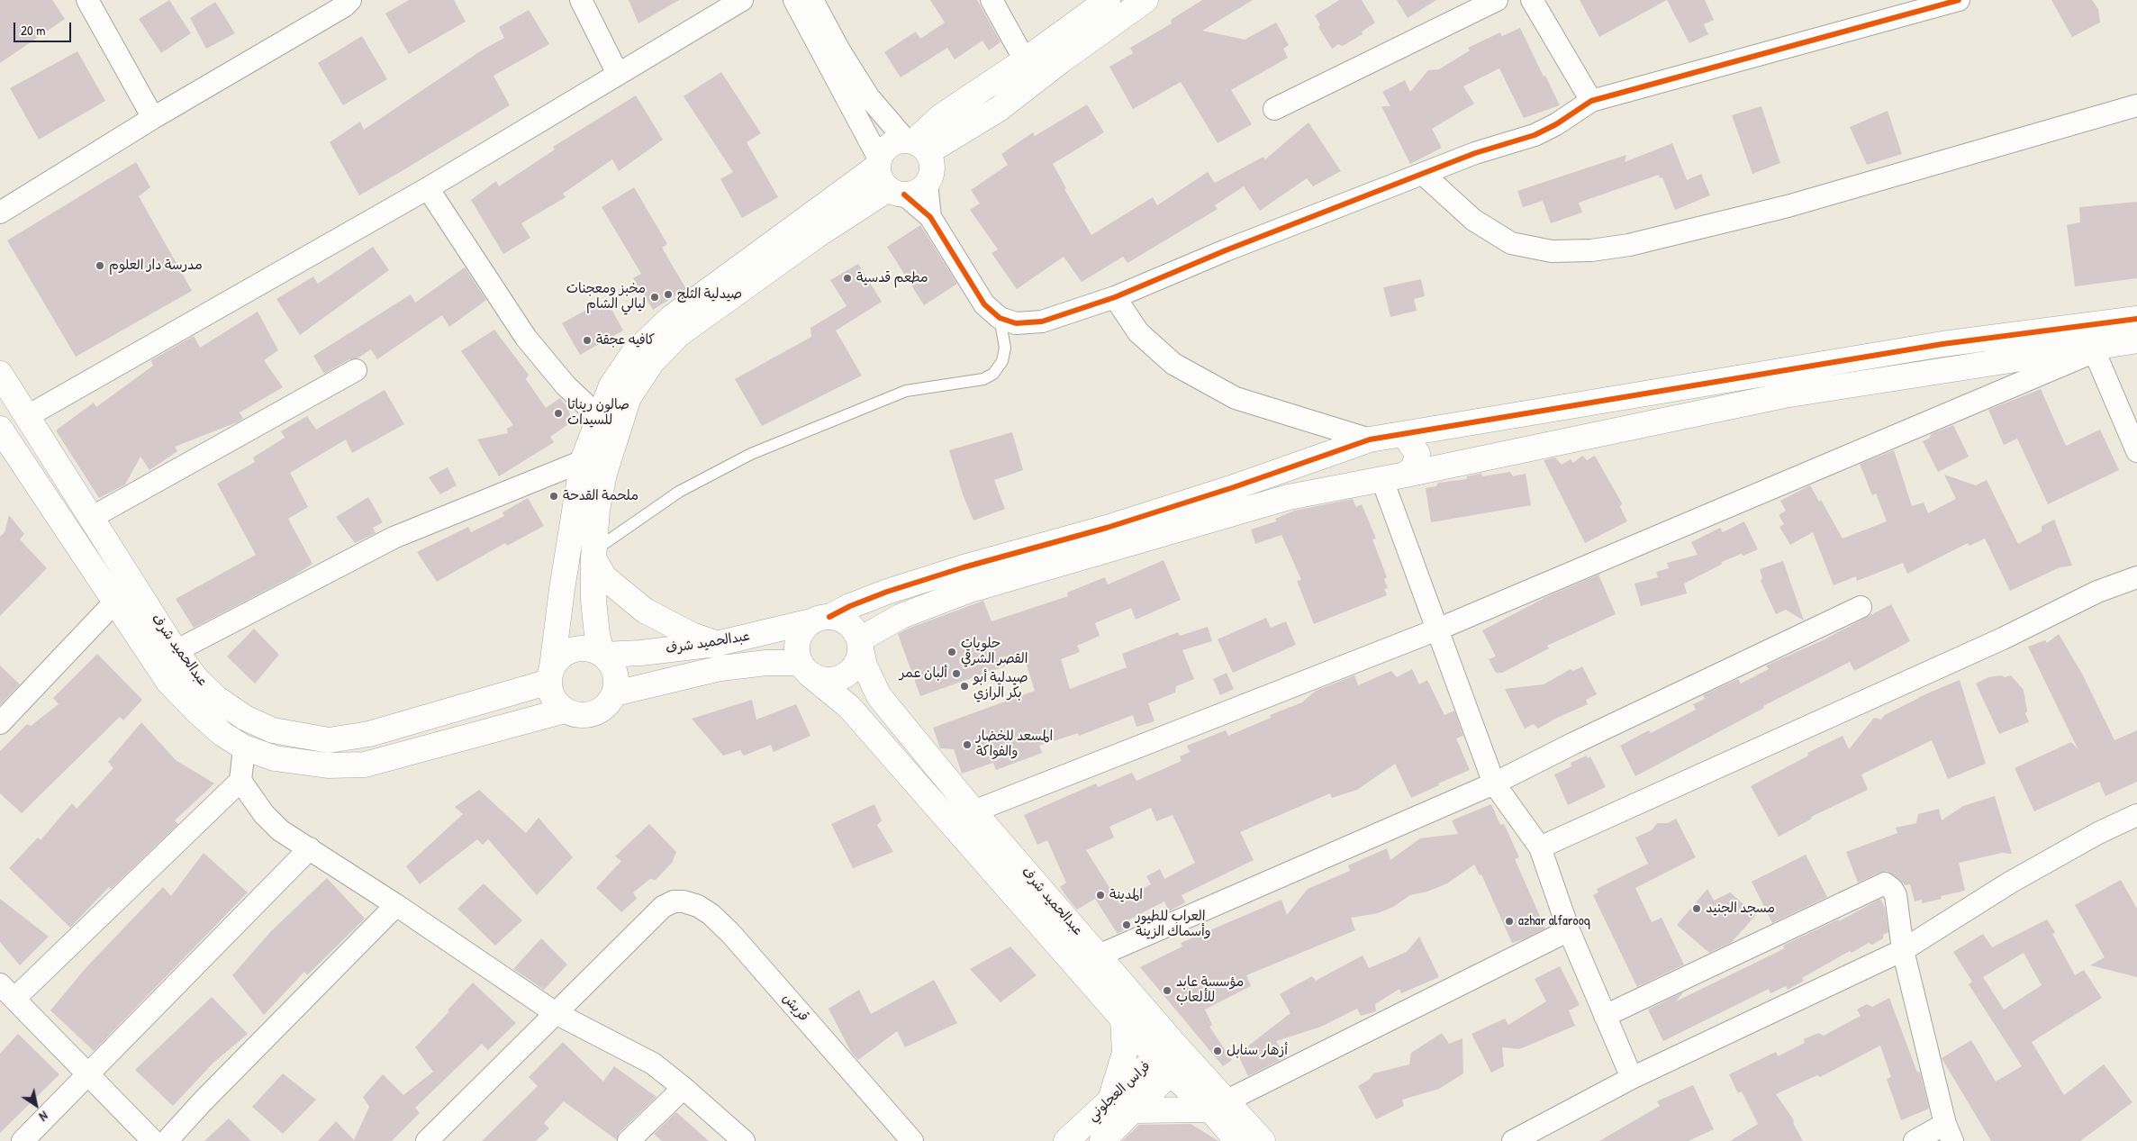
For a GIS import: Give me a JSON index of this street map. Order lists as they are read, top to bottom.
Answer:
{
  "streets": {
    "street": ["عبدالحميد شرف", "قريش", "فراس العجلوني"]
  },
  "crossings": [
    ["عبدالحميد شرف", "فراس العجلوني"]
  ],
  "places": [
    "مدرسة دار العلوم",
    "مطعم قدسية",
    "صيدلية الثلج",
    "مخبز ومعجنات ليالي الشام",
    "كافيه عجقة",
    "صالون ريناتا للسيدات",
    "ملحمة القدحة",
    "حلويات القصر الشرقي",
    "ألبان عمر",
    "صيدلية أبو بكر الرازي",
    "المسعد للخضار والفواكة",
    "المدينة",
    "مسجد الجنيد",
    "azhar alfarooq",
    "العراب للطيور وأسماك الزينة",
    "مؤسسة عابد للألعاب",
    "أزهار سنابل"
  ],
  "scale_bar": "20 m",
  "north": "bottom right"
}
